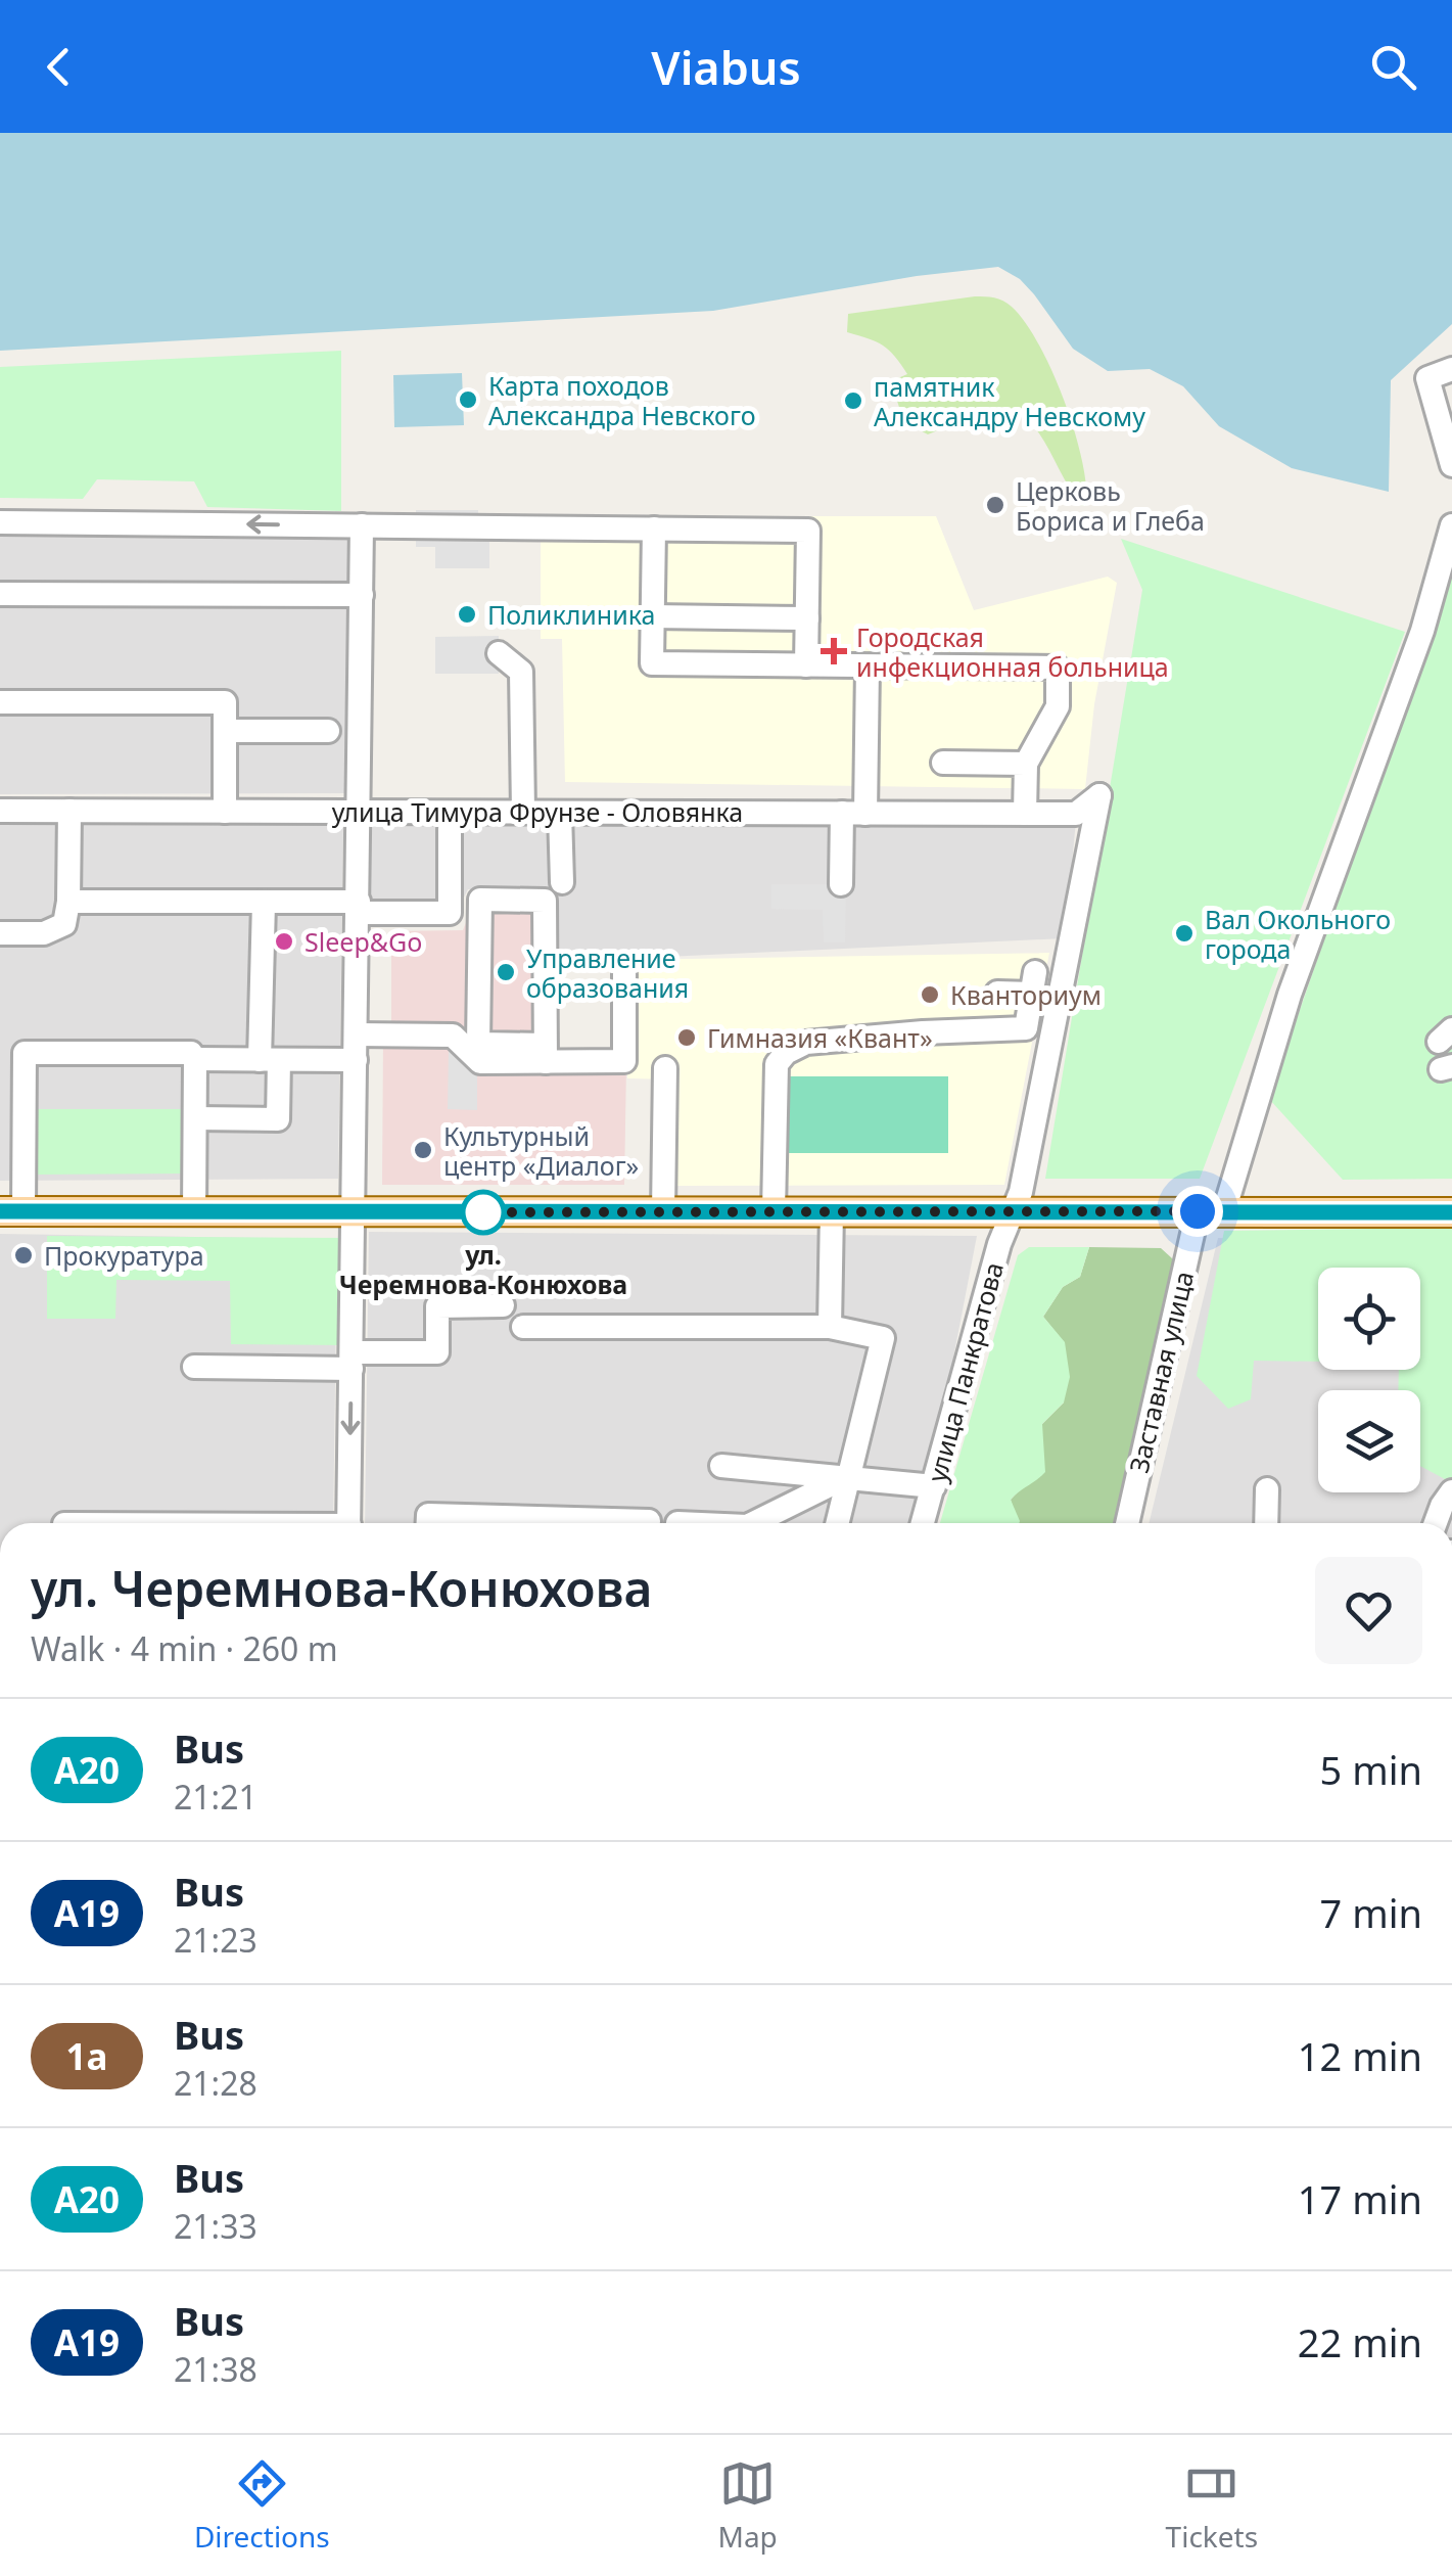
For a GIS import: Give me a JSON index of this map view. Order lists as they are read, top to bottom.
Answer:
{
  "streets": {
    "street": ["улица Тимура Фрунзе - Оловянка", "улица Панкратова", "Заставная улица"]
  },
  "places": {
    "other": [
      "Карта походов Александра Невского",
      "памятник Александру Невскому",
      "Церковь Бориса и Глеба",
      "Поликлиника",
      "Вал Окольного города",
      "Sleep&Go",
      "Управление образования",
      "Кванториум",
      "Гимназия «Квант»",
      "Культурный центр «Диалог»",
      "ул. Черемнова-Конюхова",
      "Прокуратура"
    ],
    "health": ["Городская инфекционная больница"]
  },
  "lines": ["bus line А20"],
  "page": {
    "header": "Viabus",
    "heading": ["ул. Черемнова-Конюхова", "Walk · 4 min · 260 m"],
    "list": [
      {
        "mark": "А20",
        "name": "Bus",
        "note": "21:21",
        "value": "5 min"
      },
      {
        "mark": "A19",
        "name": "Bus",
        "note": "21:23",
        "value": "7 min"
      },
      {
        "mark": "1a",
        "name": "Bus",
        "note": "21:28",
        "value": "12 min"
      },
      {
        "mark": "А20",
        "name": "Bus",
        "note": "21:33",
        "value": "17 min"
      },
      {
        "mark": "A19",
        "name": "Bus",
        "note": "21:38",
        "value": "22 min"
      }
    ],
    "tabs": ["Directions", "Map", "Tickets"]
  }
}
